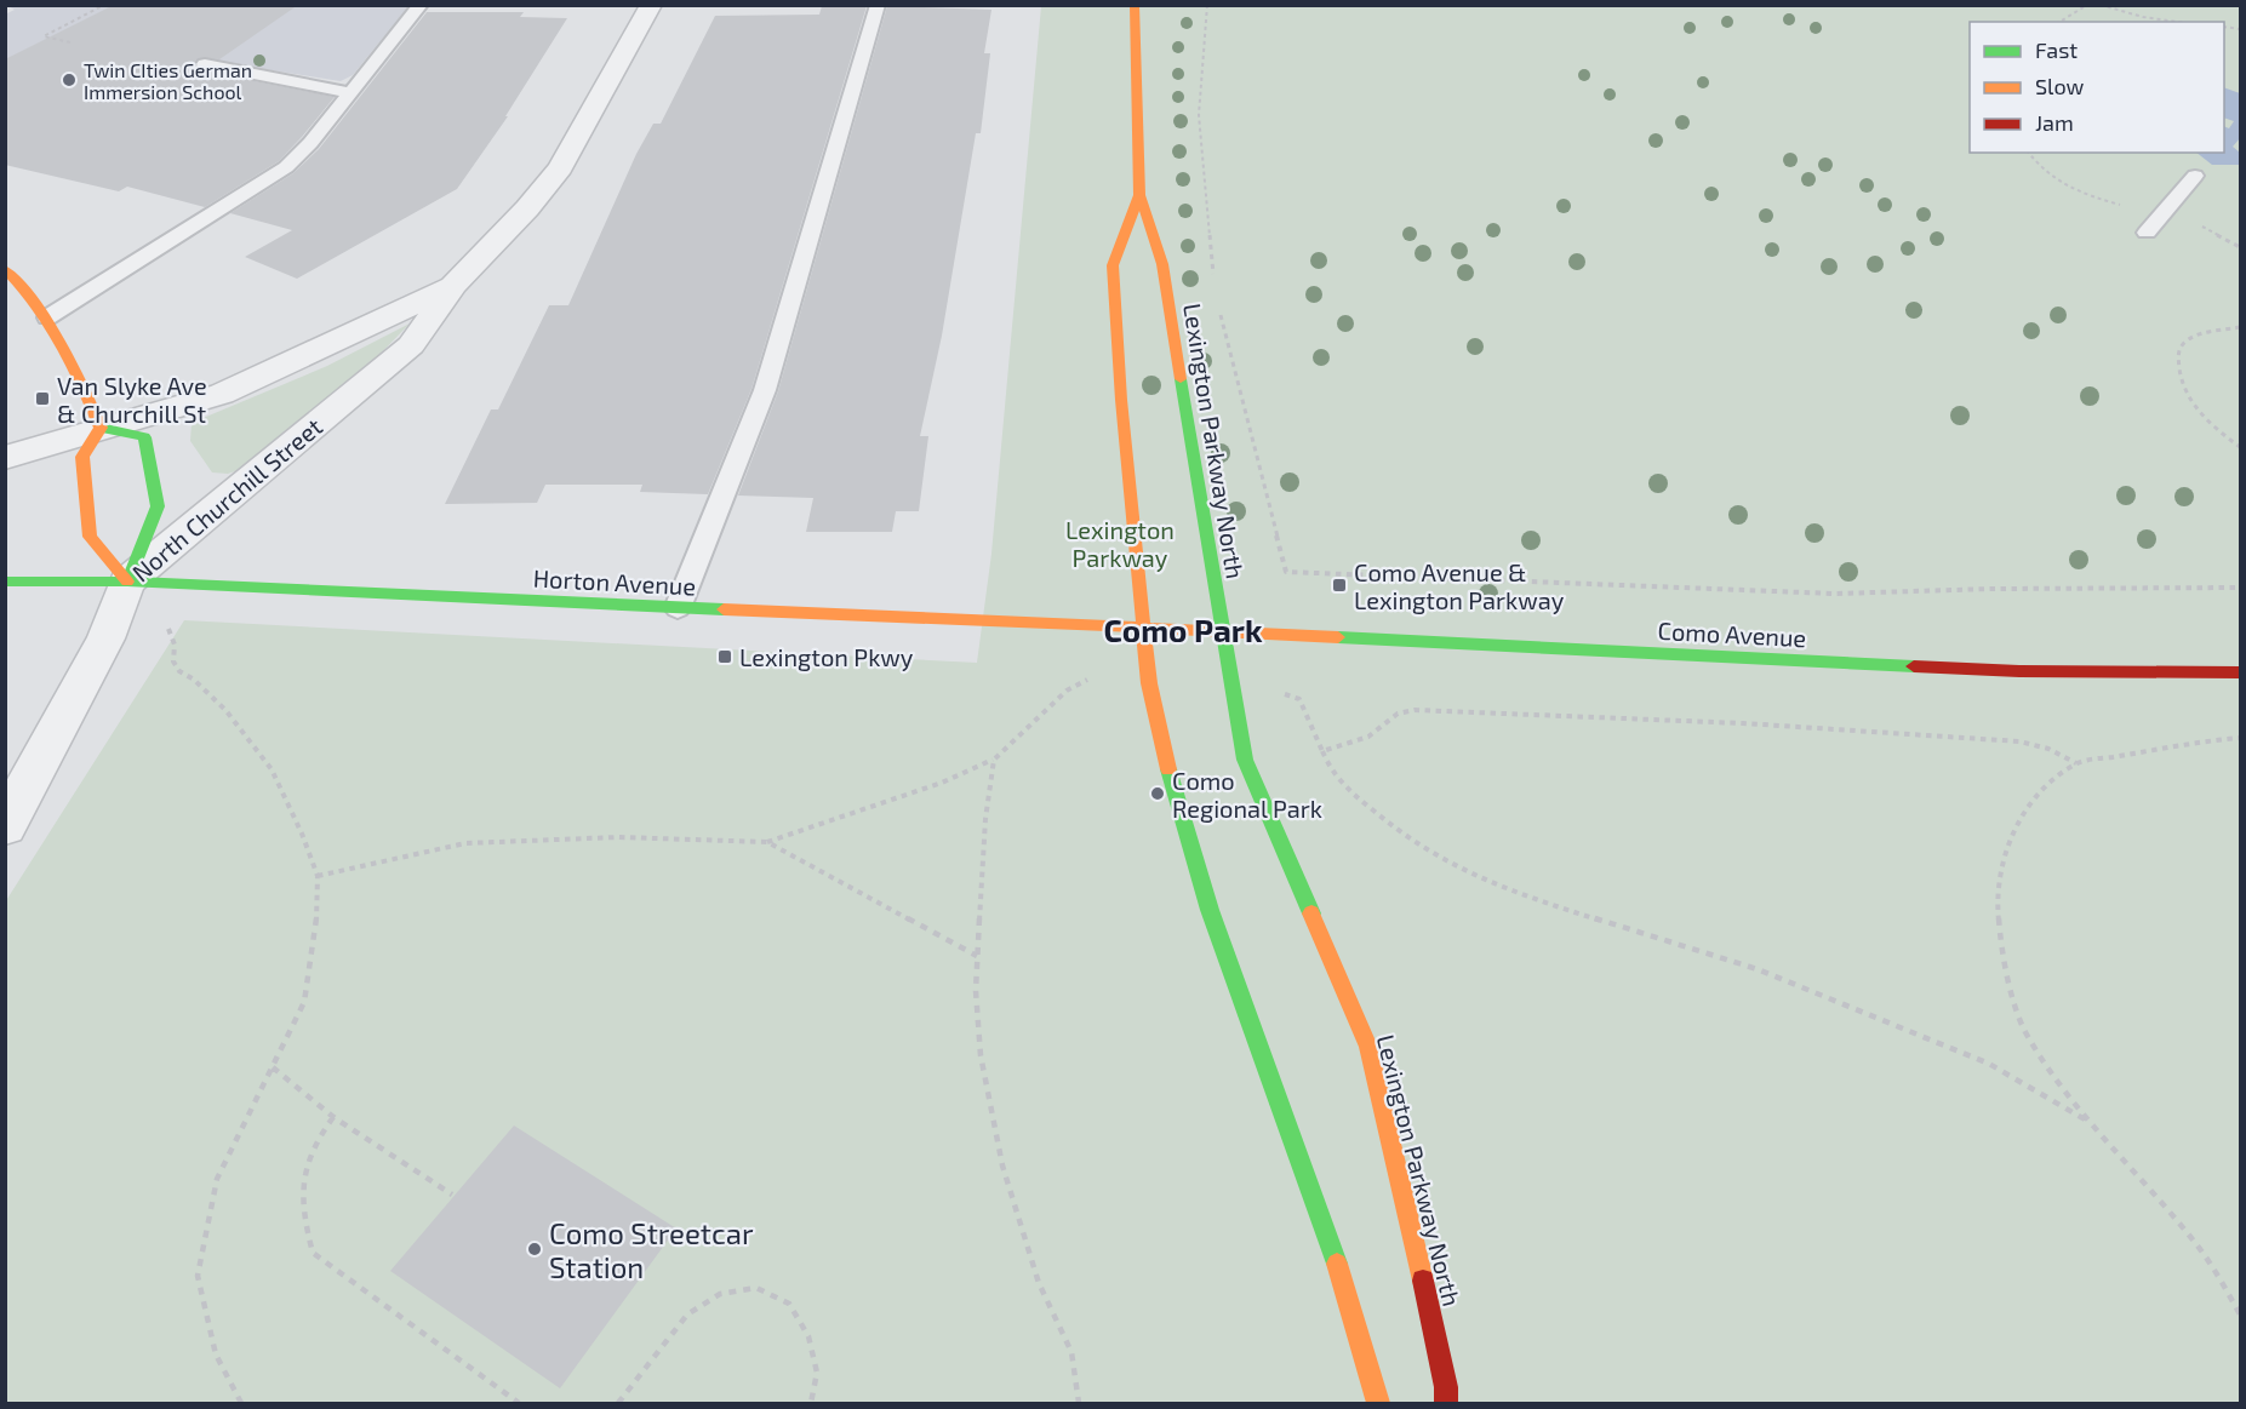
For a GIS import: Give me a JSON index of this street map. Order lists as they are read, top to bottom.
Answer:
{
  "streets": {
    "main road": ["Lexington Parkway North", "Horton Avenue", "Como Avenue"],
    "street": ["North Churchill Street"]
  },
  "crossings": [
    ["Lexington Parkway North", "Horton Avenue"],
    ["Lexington Parkway North", "Como Avenue"],
    ["North Churchill Street", "Horton Avenue"],
    ["Horton Avenue", "Como Avenue"]
  ],
  "districts": ["Como Park"],
  "parks": ["Lexington Parkway"],
  "places": {
    "other": ["Twin CIties German Immersion School", "Como Regional Park", "Como Streetcar Station"],
    "transit": ["Van Slyke Ave & Churchill St", "Como Avenue & Lexington Parkway", "Lexington Pkwy"]
  },
  "legend": ["Fast", "Slow", "Jam"]
}
